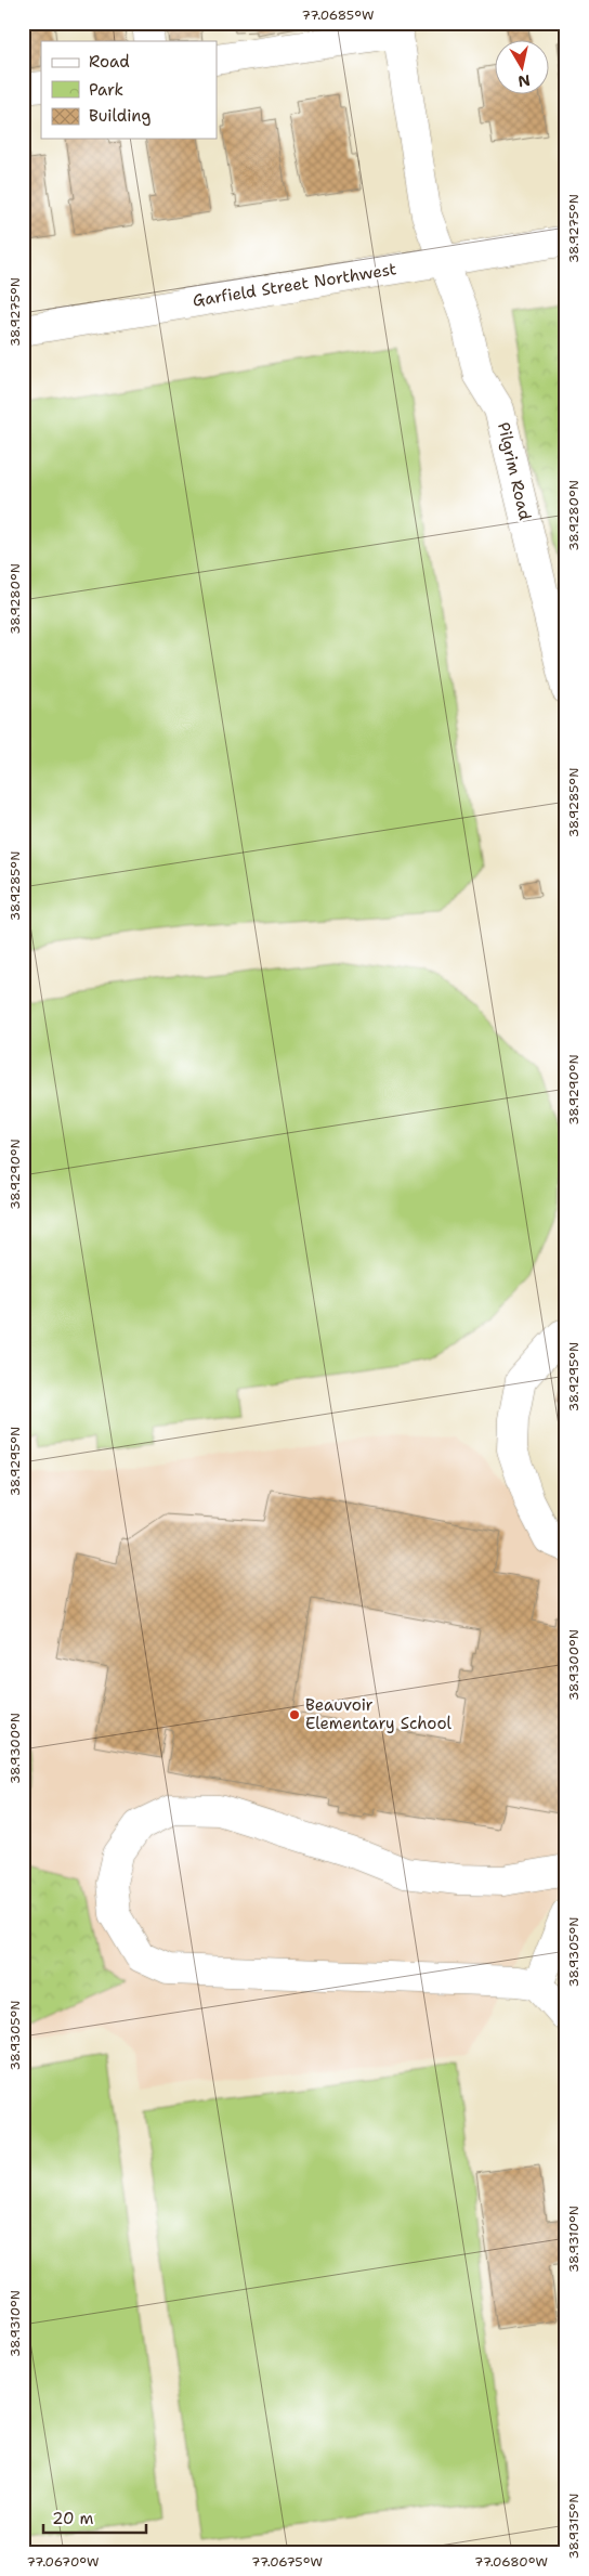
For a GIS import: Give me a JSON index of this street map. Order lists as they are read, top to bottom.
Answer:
{
  "streets": {
    "main road": ["Garfield Street Northwest", "Pilgrim Road"]
  },
  "crossings": [
    ["Garfield Street Northwest", "Pilgrim Road"]
  ],
  "places": ["Beauvoir Elementary School"],
  "legend": ["Road", "Park", "Building"],
  "scale_bar": "20 m",
  "north": "bottom",
  "coordinates": [
    "77.0685°W",
    "38.9275°N",
    "38.9280°N",
    "38.9285°N",
    "38.9290°N",
    "38.9295°N",
    "38.9300°N",
    "38.9305°N",
    "38.9310°N",
    "38.9315°N",
    "77.0670°W",
    "77.0675°W",
    "77.0680°W"
  ]
}
